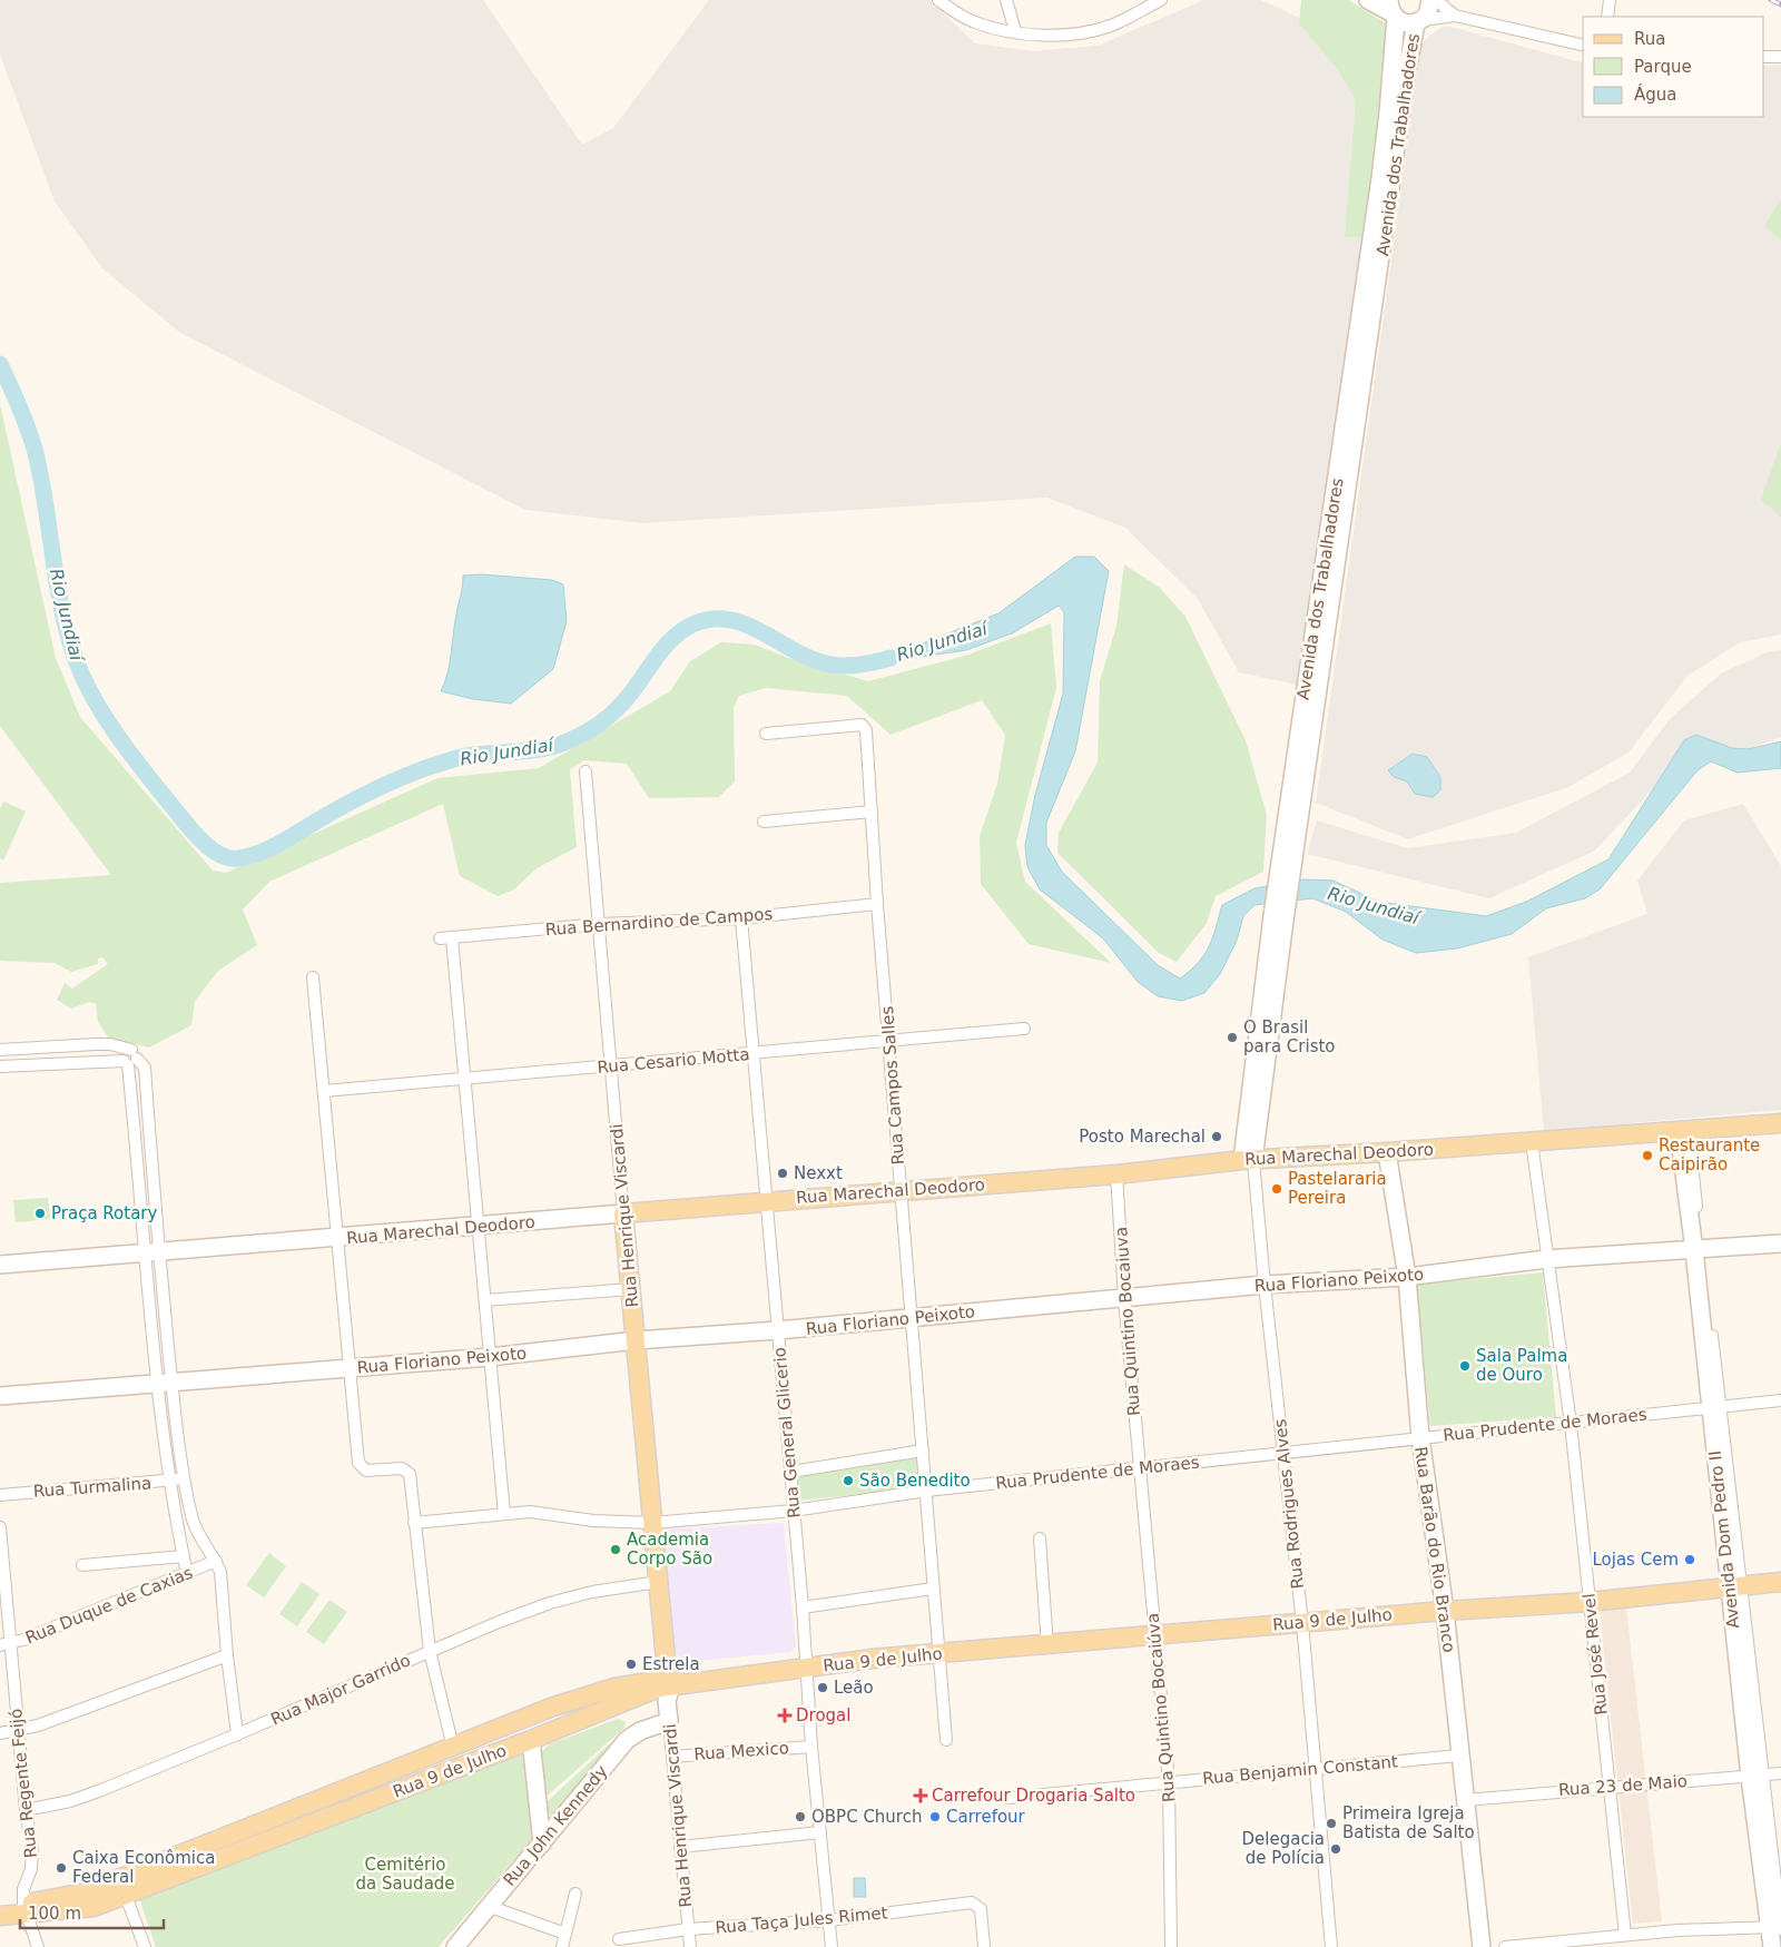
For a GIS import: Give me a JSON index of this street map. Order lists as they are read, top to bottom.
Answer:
{
  "streets": {
    "main road": [
      "Avenida dos Trabalhadores",
      "Rua Marechal Deodoro",
      "Rua Henrique Viscardi",
      "Rua Floriano Peixoto",
      "Avenida Dom Pedro II",
      "Rua Barão do Rio Branco",
      "Rua 9 de Julho",
      "Rua John Kennedy"
    ],
    "street": [
      "Rua Bernardino de Campos",
      "Rua Cesario Motta",
      "Rua Campos Salles",
      "Rua Quintino Bocaiuva",
      "Rua Prudente de Moraes",
      "Rua General Glicerio",
      "Rua Turmalina",
      "Rua Rodrigues Alves",
      "Rua Duque de Caxias",
      "Rua José Revel",
      "Rua Major Garrido",
      "Rua Quintino Bocaiúva",
      "Rua Mexico",
      "Rua Benjamin Constant",
      "Rua Regente Feijó",
      "Rua 23 de Maio",
      "Rua Taça Jules Rimet"
    ]
  },
  "crossings": [
    ["Avenida dos Trabalhadores", "Rua Marechal Deodoro"],
    ["Avenida dos Trabalhadores", "Rua Rodrigues Alves"],
    ["Rua Bernardino de Campos", "Rua Cesario Motta"],
    ["Rua Bernardino de Campos", "Rua Campos Salles"],
    ["Rua Bernardino de Campos", "Rua Henrique Viscardi"],
    ["Rua Bernardino de Campos", "Rua General Glicerio"],
    ["Rua Cesario Motta", "Rua Campos Salles"],
    ["Rua Cesario Motta", "Rua Henrique Viscardi"],
    ["Rua Cesario Motta", "Rua General Glicerio"],
    ["Rua Campos Salles", "Rua Marechal Deodoro"],
    ["Rua Campos Salles", "Rua Floriano Peixoto"],
    ["Rua Campos Salles", "Rua Prudente de Moraes"],
    ["Rua Campos Salles", "Rua 9 de Julho"],
    ["Rua Marechal Deodoro", "Rua Henrique Viscardi"],
    ["Rua Marechal Deodoro", "Rua Quintino Bocaiuva"],
    ["Rua Marechal Deodoro", "Rua General Glicerio"],
    ["Rua Marechal Deodoro", "Rua Rodrigues Alves"],
    ["Rua Marechal Deodoro", "Avenida Dom Pedro II"],
    ["Rua Marechal Deodoro", "Rua Barão do Rio Branco"],
    ["Rua Marechal Deodoro", "Rua José Revel"],
    ["Rua Henrique Viscardi", "Rua Floriano Peixoto"],
    ["Rua Henrique Viscardi", "Rua Prudente de Moraes"],
    ["Rua Henrique Viscardi", "Rua 9 de Julho"],
    ["Rua Henrique Viscardi", "Rua Major Garrido"],
    ["Rua Henrique Viscardi", "Rua Mexico"],
    ["Rua Henrique Viscardi", "Rua John Kennedy"],
    ["Rua Henrique Viscardi", "Rua Taça Jules Rimet"],
    ["Rua Floriano Peixoto", "Rua Quintino Bocaiuva"],
    ["Rua Floriano Peixoto", "Rua General Glicerio"],
    ["Rua Floriano Peixoto", "Rua Rodrigues Alves"],
    ["Rua Floriano Peixoto", "Avenida Dom Pedro II"],
    ["Rua Floriano Peixoto", "Rua Barão do Rio Branco"],
    ["Rua Floriano Peixoto", "Rua José Revel"],
    ["Rua Quintino Bocaiuva", "Rua Prudente de Moraes"],
    ["Rua Quintino Bocaiuva", "Rua Quintino Bocaiúva"],
    ["Rua Prudente de Moraes", "Rua General Glicerio"],
    ["Rua Prudente de Moraes", "Rua Rodrigues Alves"],
    ["Rua Prudente de Moraes", "Avenida Dom Pedro II"],
    ["Rua Prudente de Moraes", "Rua Barão do Rio Branco"],
    ["Rua Prudente de Moraes", "Rua José Revel"],
    ["Rua Prudente de Moraes", "Rua Quintino Bocaiúva"],
    ["Rua General Glicerio", "Rua 9 de Julho"],
    ["Rua General Glicerio", "Rua Mexico"],
    ["Rua General Glicerio", "Rua Taça Jules Rimet"],
    ["Rua Rodrigues Alves", "Rua 9 de Julho"],
    ["Rua Rodrigues Alves", "Rua Benjamin Constant"],
    ["Avenida Dom Pedro II", "Rua 9 de Julho"],
    ["Avenida Dom Pedro II", "Rua 23 de Maio"],
    ["Rua Barão do Rio Branco", "Rua 9 de Julho"],
    ["Rua Barão do Rio Branco", "Rua Benjamin Constant"],
    ["Rua Barão do Rio Branco", "Rua 23 de Maio"],
    ["Rua Duque de Caxias", "Rua Regente Feijó"],
    ["Rua 9 de Julho", "Rua José Revel"],
    ["Rua 9 de Julho", "Rua Quintino Bocaiúva"],
    ["Rua 9 de Julho", "Rua Regente Feijó"],
    ["Rua José Revel", "Rua 23 de Maio"],
    ["Rua Major Garrido", "Rua Regente Feijó"],
    ["Rua Quintino Bocaiúva", "Rua Benjamin Constant"]
  ],
  "water": ["Rio Jundiaí"],
  "parks": ["Cemitério da Saudade"],
  "places": {
    "other": [
      "O Brasil para Cristo",
      "Posto Marechal",
      "Restaurante Caipirão",
      "Nexxt",
      "Pastelararia Pereira",
      "Praça Rotary",
      "Sala Palma de Ouro",
      "São Benedito",
      "Academia Corpo São",
      "Lojas Cem",
      "Estrela",
      "Leão",
      "OBPC Church",
      "Carrefour",
      "Primeira Igreja Batista de Salto",
      "Delegacia de Polícia",
      "Caixa Econômica Federal"
    ],
    "health": ["Drogal", "Carrefour Drogaria Salto"]
  },
  "legend": ["Rua", "Parque", "Água"],
  "scale_bar": "100 m"
}
